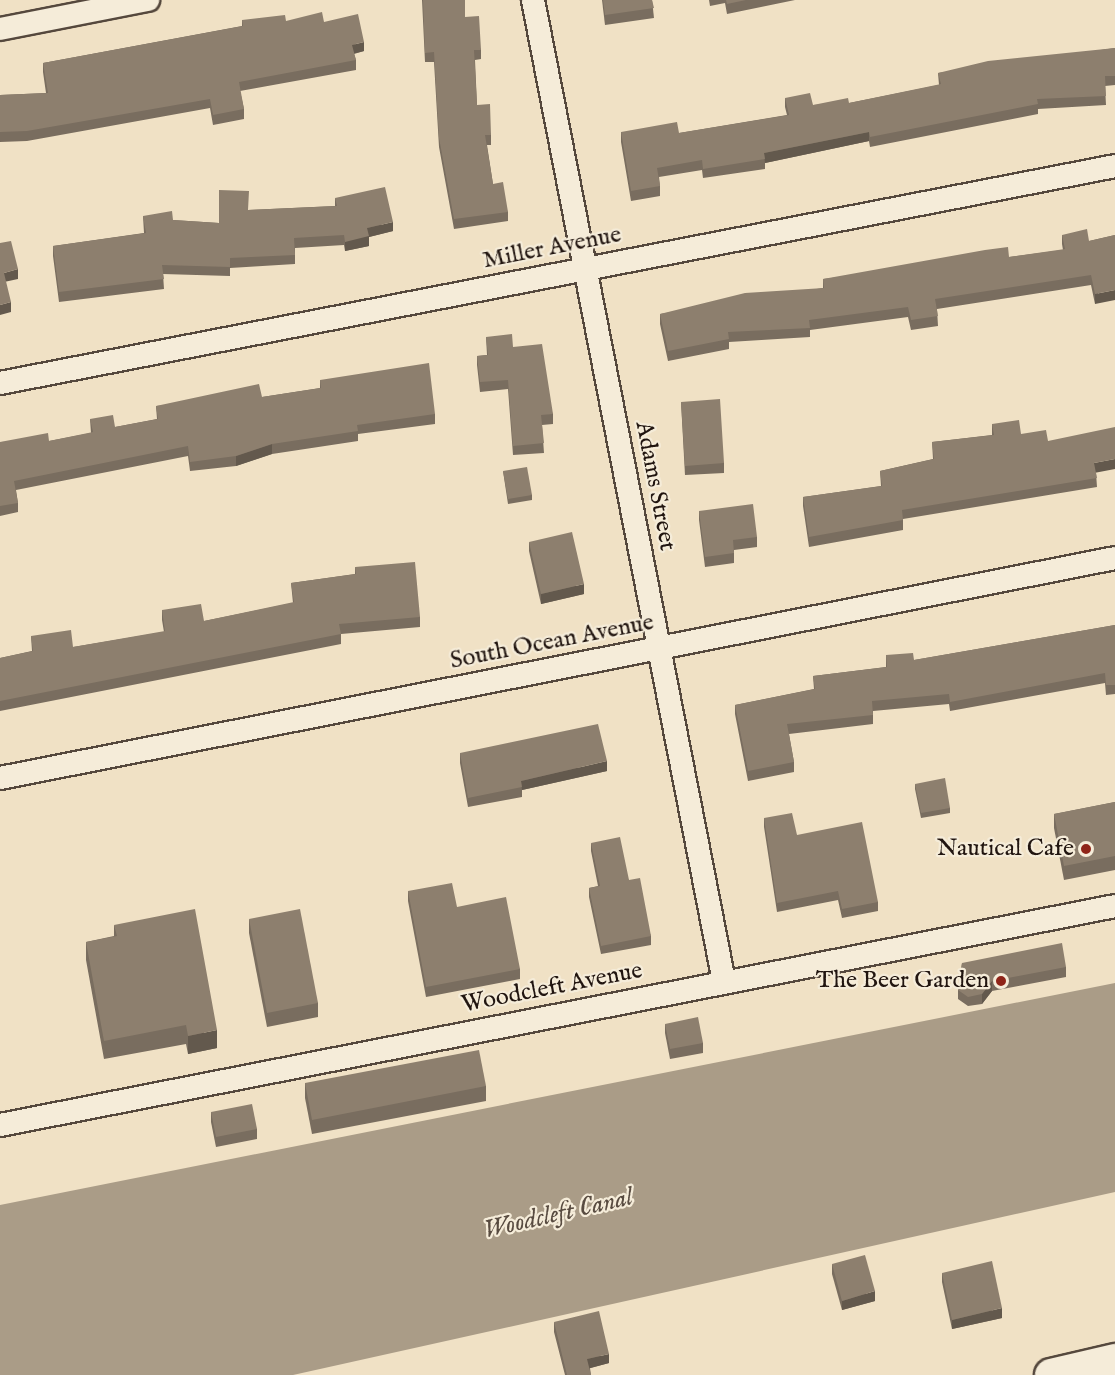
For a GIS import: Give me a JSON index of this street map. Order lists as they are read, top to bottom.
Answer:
{
  "streets": {
    "street": [
      "Miller Avenue",
      "Adams Street",
      "South Ocean Avenue",
      "Woodcleft Avenue"
    ]
  },
  "crossings": [
    ["Miller Avenue", "Adams Street"],
    ["Adams Street", "South Ocean Avenue"],
    ["Adams Street", "Woodcleft Avenue"]
  ],
  "water": ["Woodcleft Canal"],
  "places": ["Nautical Cafe", "The Beer Garden"]
}
